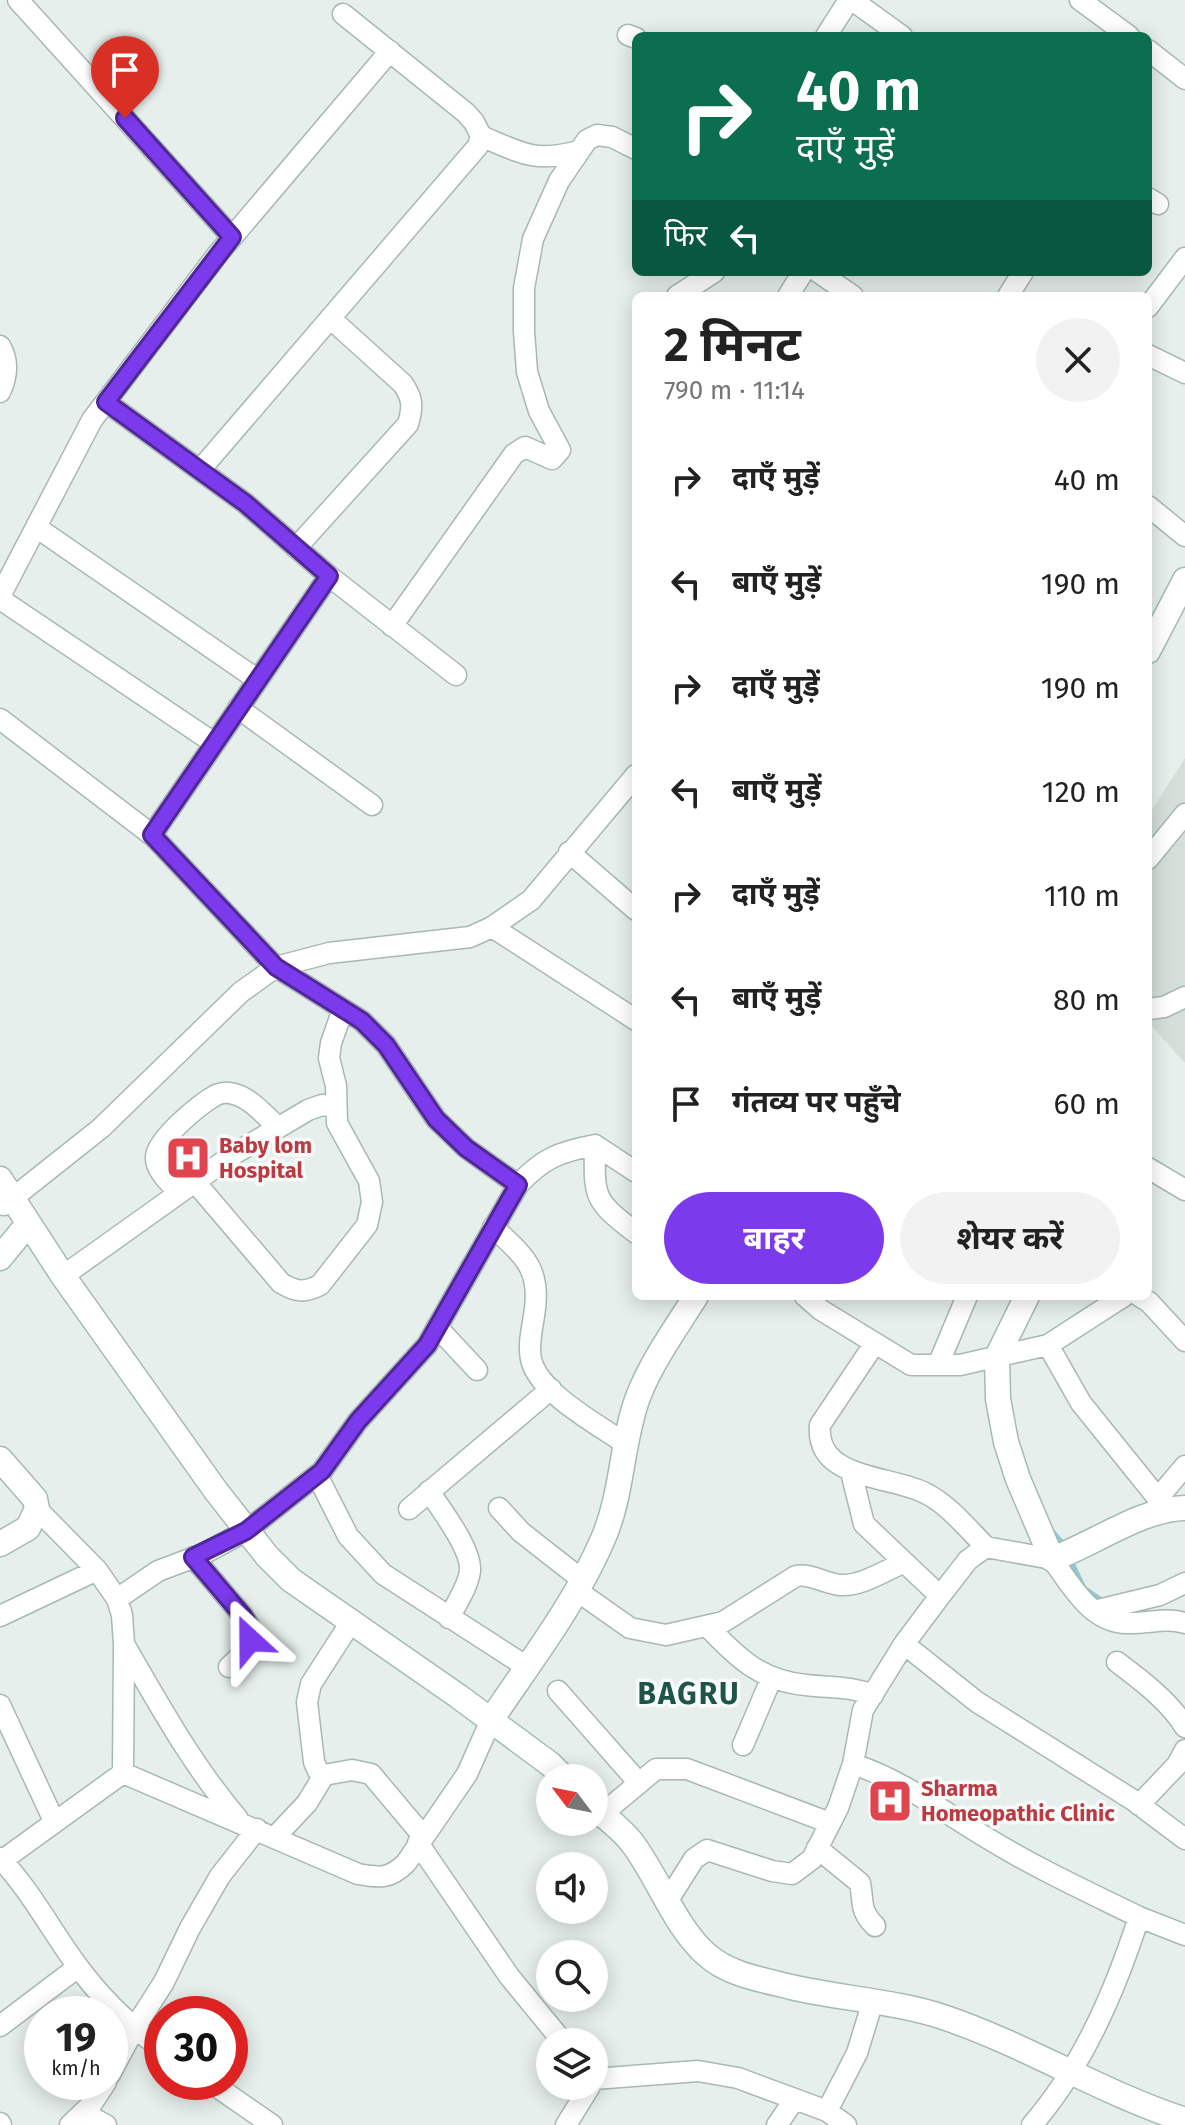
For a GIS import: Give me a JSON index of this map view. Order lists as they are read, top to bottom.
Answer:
{
  "districts": ["BAGRU"],
  "places": {
    "hospital": ["Baby lom Hospital", "Sharma Homeopathic Clinic"]
  },
  "north": "top left",
  "page": {
    "turn": ["40 m", "दाएँ मुड़ें"],
    "then": "फिर",
    "heading": ["2 मिनट", "790 m · 11:14"],
    "list": [
      {
        "name": "दाएँ मुड़ें",
        "value": "40 m"
      },
      {
        "name": "बाएँ मुड़ें",
        "value": "190 m"
      },
      {
        "name": "दाएँ मुड़ें",
        "value": "190 m"
      },
      {
        "name": "बाएँ मुड़ें",
        "value": "120 m"
      },
      {
        "name": "दाएँ मुड़ें",
        "value": "110 m"
      },
      {
        "name": "बाएँ मुड़ें",
        "value": "80 m"
      },
      {
        "name": "गंतव्य पर पहुँचे",
        "value": "60 m"
      }
    ],
    "buttons": ["बाहर", "शेयर करें"],
    "speed": "19 km/h",
    "limit": "30"
  }
}
